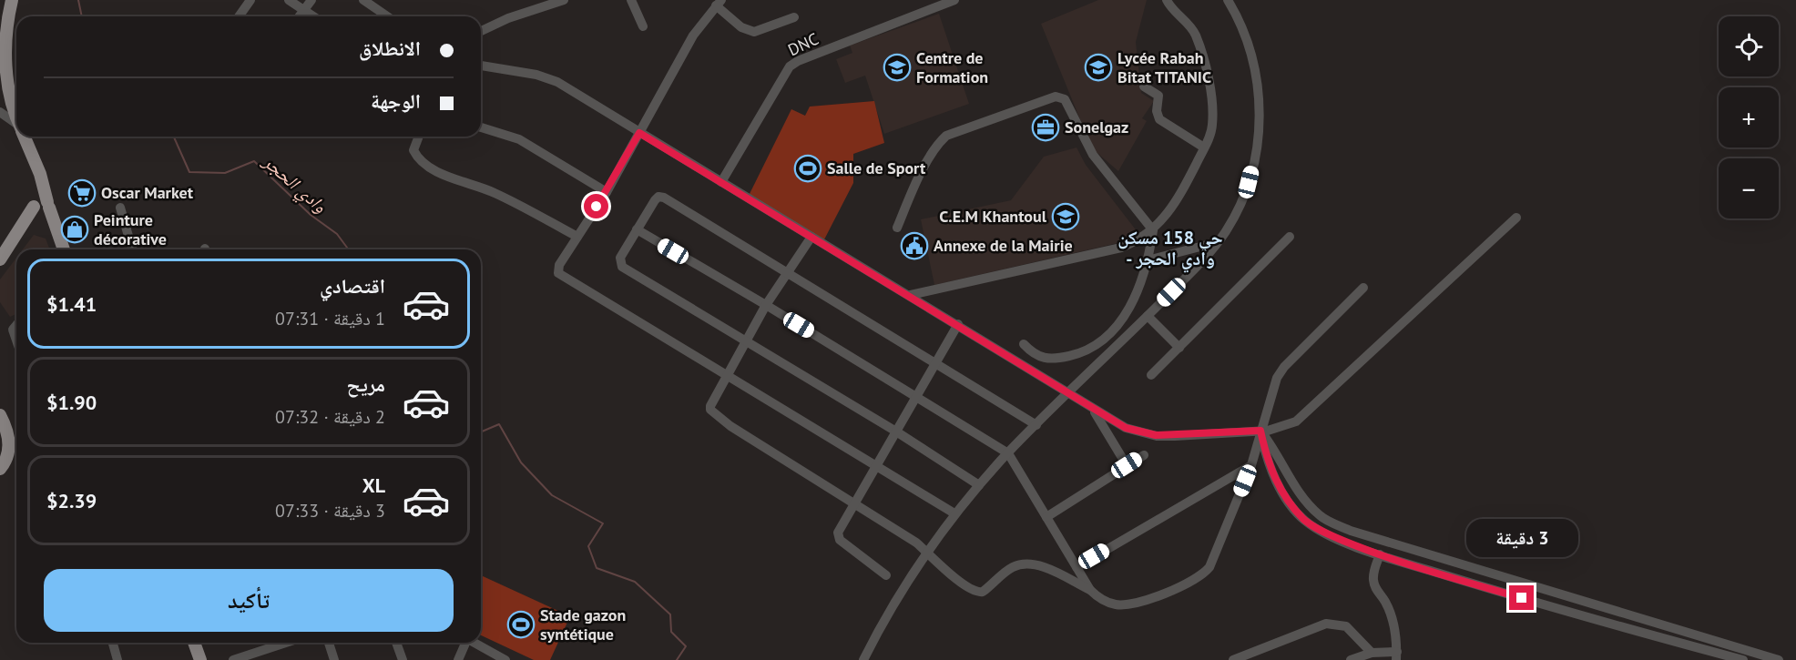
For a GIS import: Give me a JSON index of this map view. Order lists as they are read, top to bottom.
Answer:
{
  "streets": {
    "street": ["DNC"]
  },
  "districts": ["حي 158 مسكن - وادي الحجر"],
  "water": ["وادي الحجر"],
  "places": {
    "school or university": ["Centre de Formation", "Lycée Rabah Bitat TITANIC", "C.E.M Khantoul"],
    "office": ["Sonelgaz"],
    "sports": ["Salle de Sport", "Stade gazon syntétique"],
    "supermarket": ["Oscar Market"],
    "shop": ["Peinture décorative"],
    "public building": ["Annexe de la Mairie"]
  },
  "page": {
    "map_buttons": ["+", "−"],
    "banner": ["الانطلاق", "الوجهة"],
    "list": [
      {
        "name": "اقتصادي",
        "note": "1 دقيقة · 07:31",
        "value": "$1.41"
      },
      {
        "name": "مريح",
        "note": "2 دقيقة · 07:32",
        "value": "$1.90"
      },
      {
        "name": "XL",
        "note": "3 دقيقة · 07:33",
        "value": "$2.39"
      }
    ],
    "bubble": "3 دقيقة",
    "buttons": "تأكيد"
  }
}
